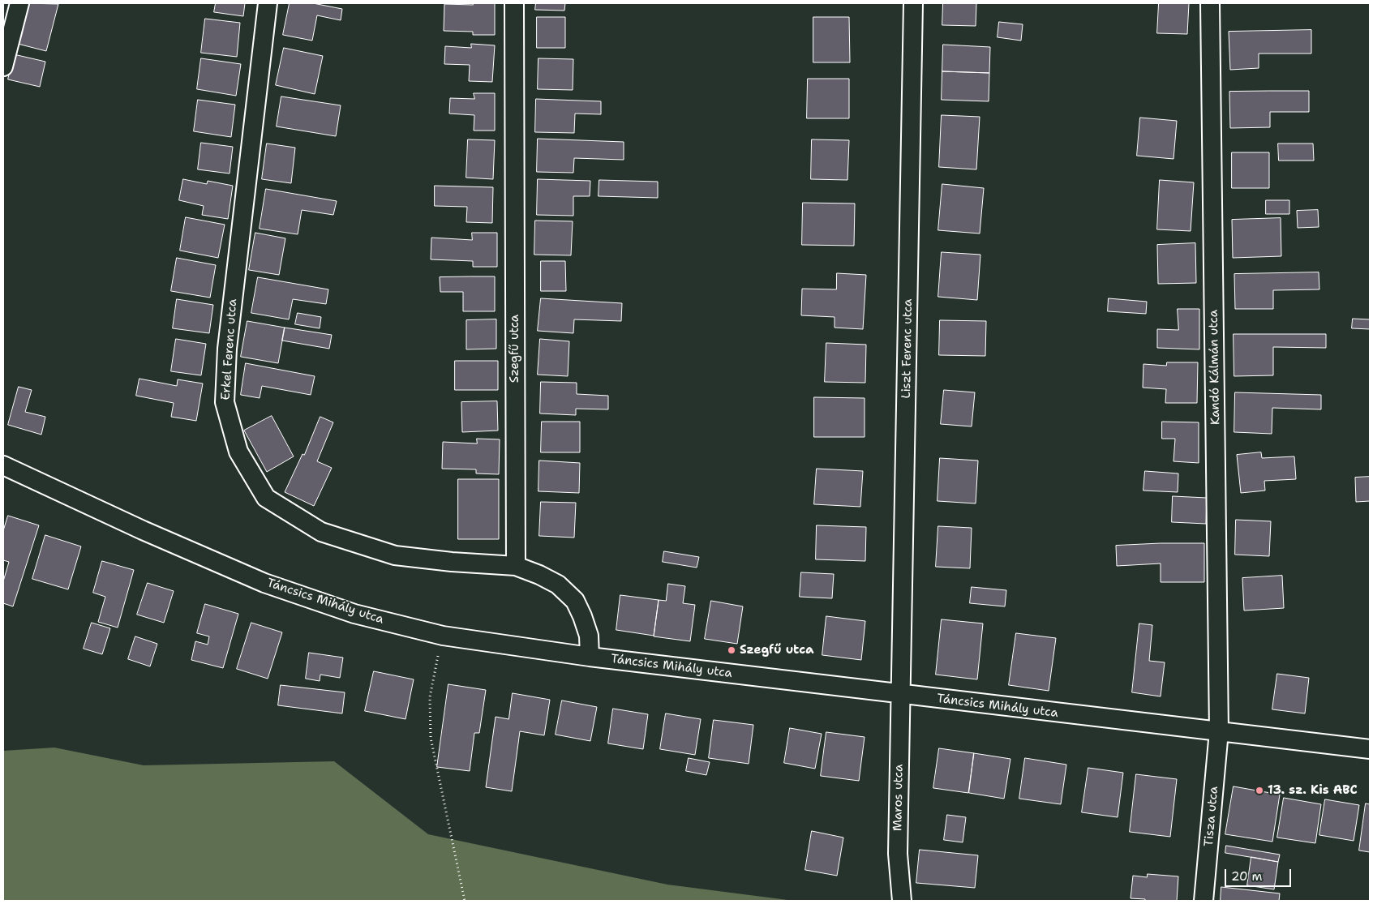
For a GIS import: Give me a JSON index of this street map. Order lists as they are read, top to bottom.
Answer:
{
  "streets": {
    "street": [
      "Szegfű utca",
      "Liszt Ferenc utca",
      "Erkel Ferenc utca",
      "Kandó Kálmán utca",
      "Táncsics Mihály utca",
      "Maros utca",
      "Tisza utca"
    ]
  },
  "crossings": [
    ["Szegfű utca", "Erkel Ferenc utca"],
    ["Liszt Ferenc utca", "Táncsics Mihály utca"],
    ["Liszt Ferenc utca", "Maros utca"],
    ["Kandó Kálmán utca", "Táncsics Mihály utca"],
    ["Kandó Kálmán utca", "Tisza utca"],
    ["Táncsics Mihály utca", "Maros utca"],
    ["Táncsics Mihály utca", "Tisza utca"]
  ],
  "places": ["Szegfű utca", "13. sz. Kis ABC"],
  "scale_bar": "20 m"
}
